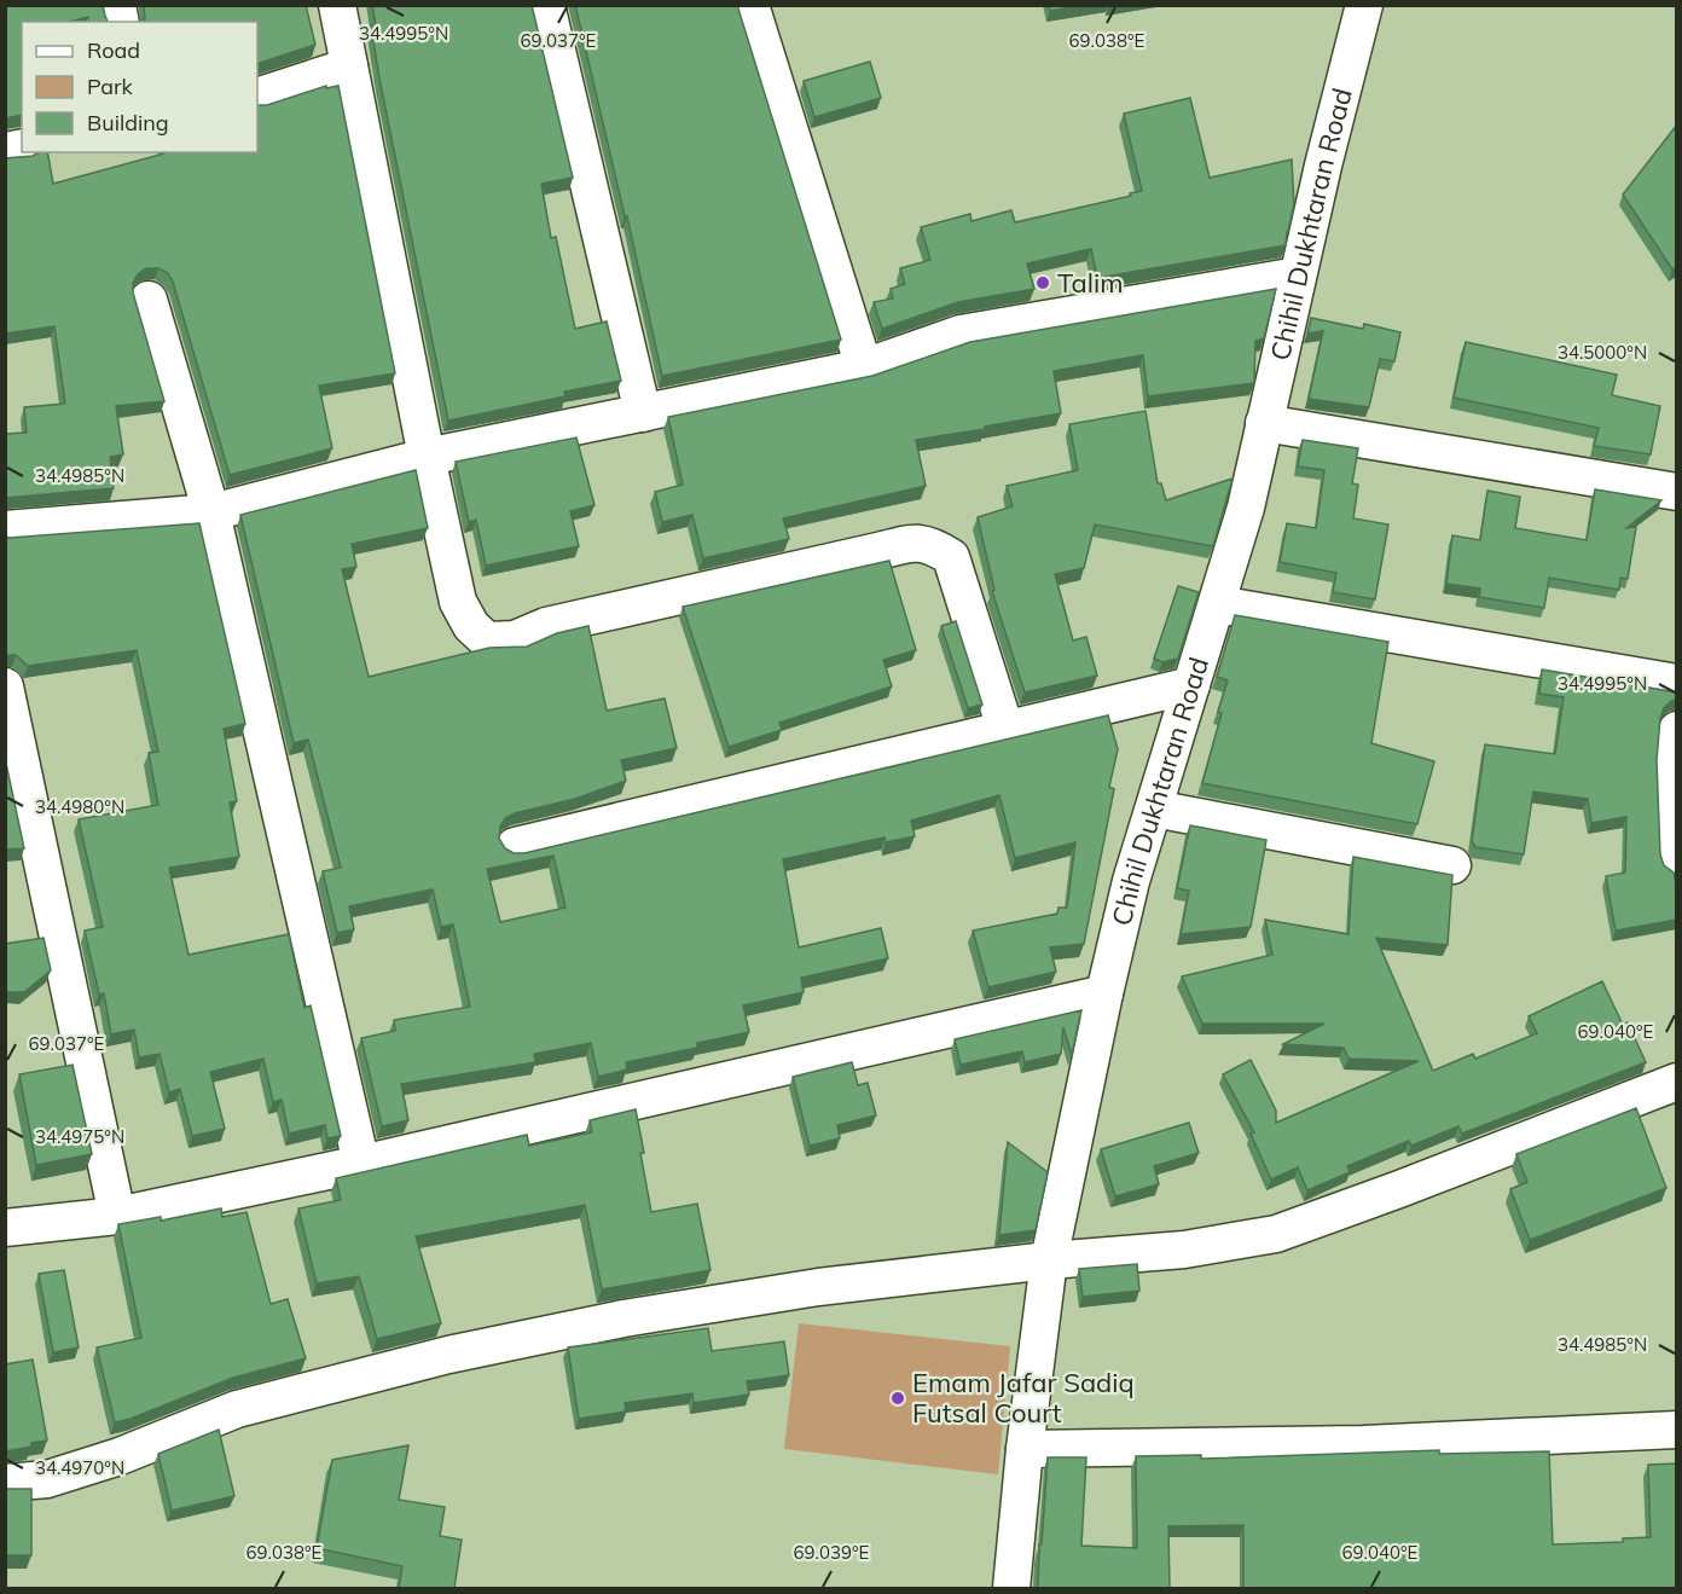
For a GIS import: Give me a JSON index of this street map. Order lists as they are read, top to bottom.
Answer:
{
  "streets": {
    "street": ["Chihil Dukhtaran Road"]
  },
  "places": ["Talim", "Emam Jafar Sadiq Futsal Court"],
  "legend": ["Road", "Park", "Building"],
  "coordinates": [
    "34.4995°N",
    "69.037°E",
    "69.038°E",
    "34.5000°N",
    "34.4985°N",
    "34.4980°N",
    "69.040°E",
    "34.4975°N",
    "34.4970°N",
    "69.039°E"
  ]
}
